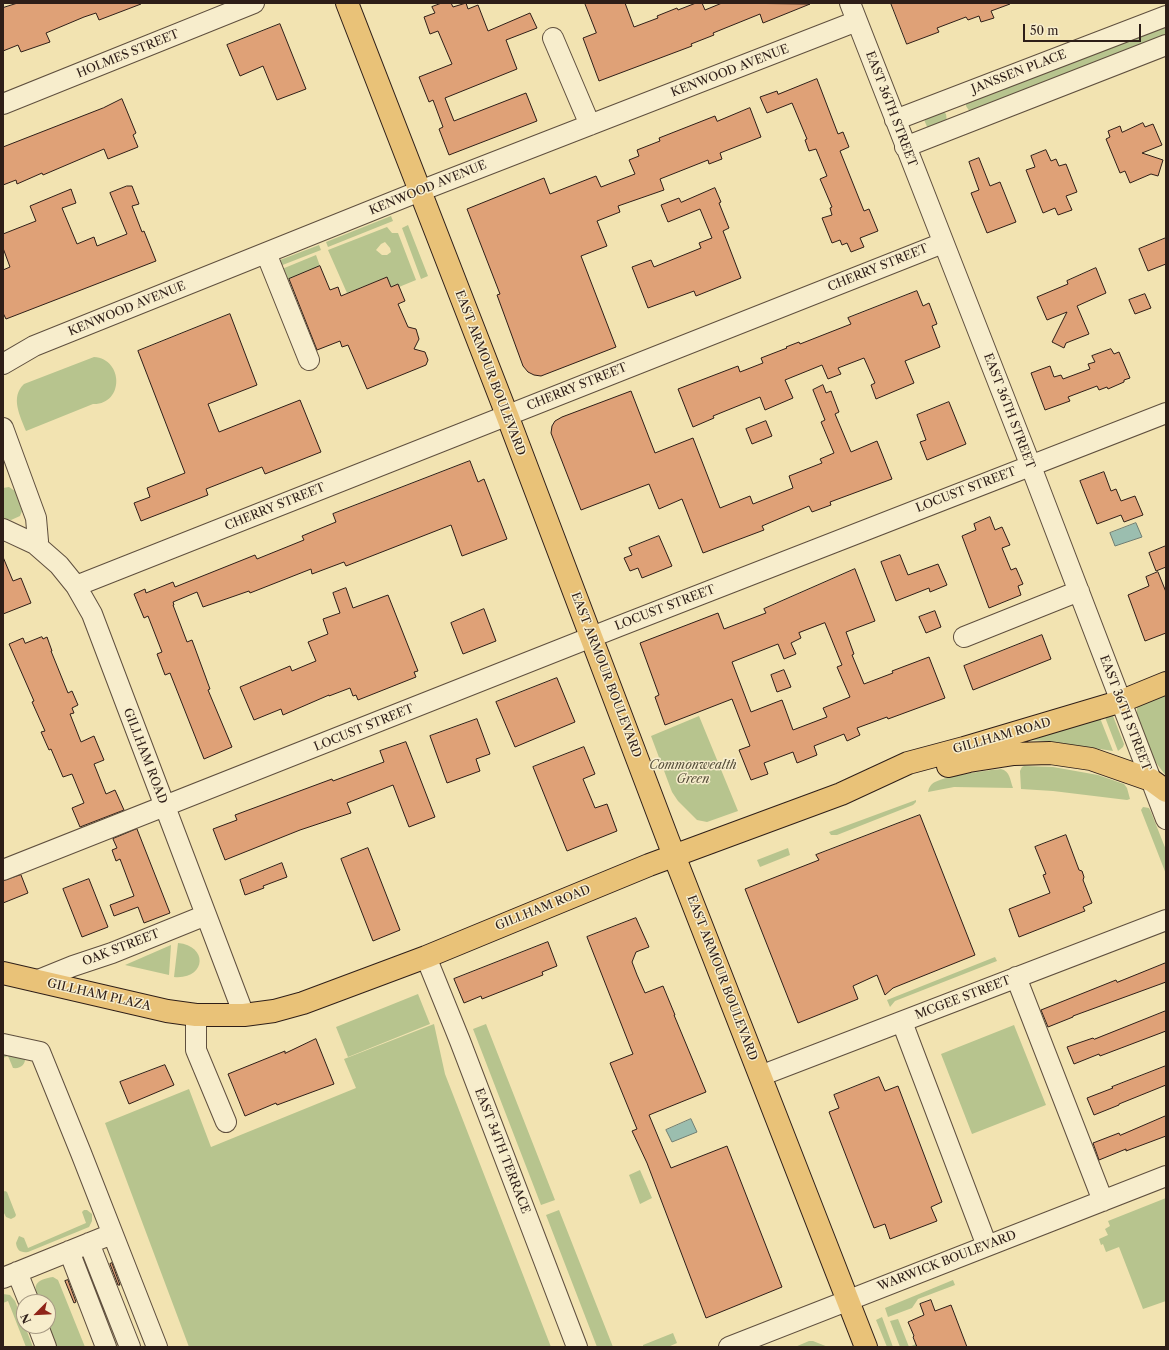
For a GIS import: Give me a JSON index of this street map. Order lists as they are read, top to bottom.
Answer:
{
  "streets": {
    "main road": ["EAST ARMOUR BOULEVARD", "GILLHAM ROAD", "GILLHAM PLAZA"],
    "street": [
      "HOLMES STREET",
      "KENWOOD AVENUE",
      "JANSSEN PLACE",
      "EAST 36TH STREET",
      "CHERRY STREET",
      "LOCUST STREET",
      "OAK STREET",
      "MCGEE STREET",
      "EAST 34TH TERRACE",
      "WARWICK BOULEVARD"
    ]
  },
  "crossings": [
    ["KENWOOD AVENUE", "EAST 36TH STREET"],
    ["KENWOOD AVENUE", "EAST ARMOUR BOULEVARD"],
    ["JANSSEN PLACE", "EAST 36TH STREET"],
    ["EAST 36TH STREET", "CHERRY STREET"],
    ["EAST 36TH STREET", "LOCUST STREET"],
    ["EAST 36TH STREET", "GILLHAM ROAD"],
    ["CHERRY STREET", "EAST ARMOUR BOULEVARD"],
    ["CHERRY STREET", "GILLHAM ROAD"],
    ["EAST ARMOUR BOULEVARD", "LOCUST STREET"],
    ["EAST ARMOUR BOULEVARD", "GILLHAM ROAD"],
    ["EAST ARMOUR BOULEVARD", "MCGEE STREET"],
    ["EAST ARMOUR BOULEVARD", "WARWICK BOULEVARD"],
    ["LOCUST STREET", "GILLHAM ROAD"],
    ["GILLHAM ROAD", "OAK STREET"],
    ["GILLHAM ROAD", "GILLHAM PLAZA"],
    ["GILLHAM ROAD", "EAST 34TH TERRACE"],
    ["OAK STREET", "GILLHAM PLAZA"]
  ],
  "parks": ["Commonwealth Green"],
  "scale_bar": "50 m",
  "north": "bottom left"
}
